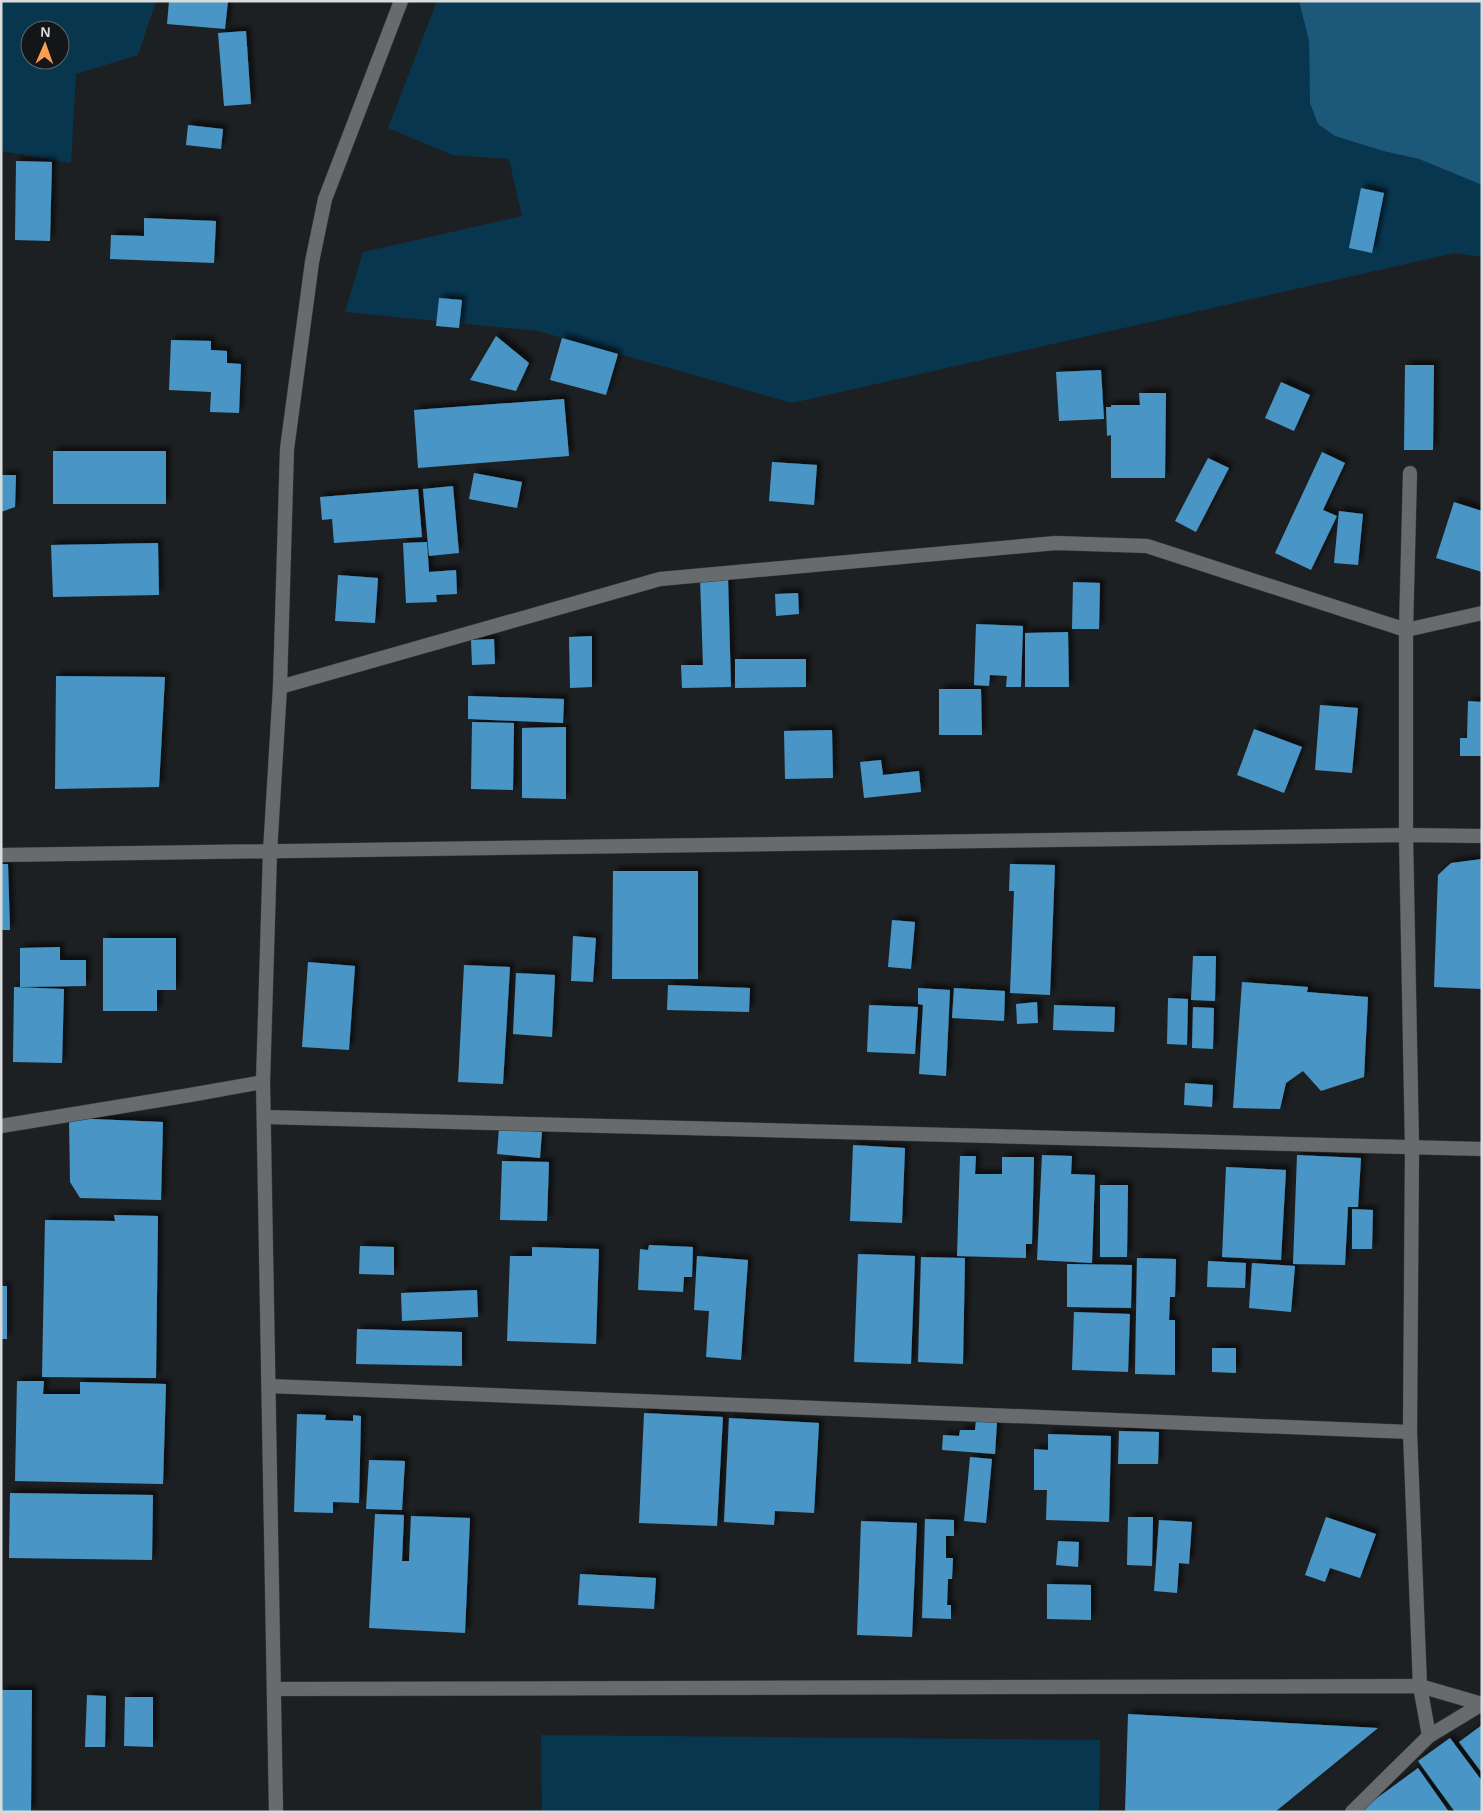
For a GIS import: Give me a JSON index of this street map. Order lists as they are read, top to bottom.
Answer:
{
  "north": "top"
}
